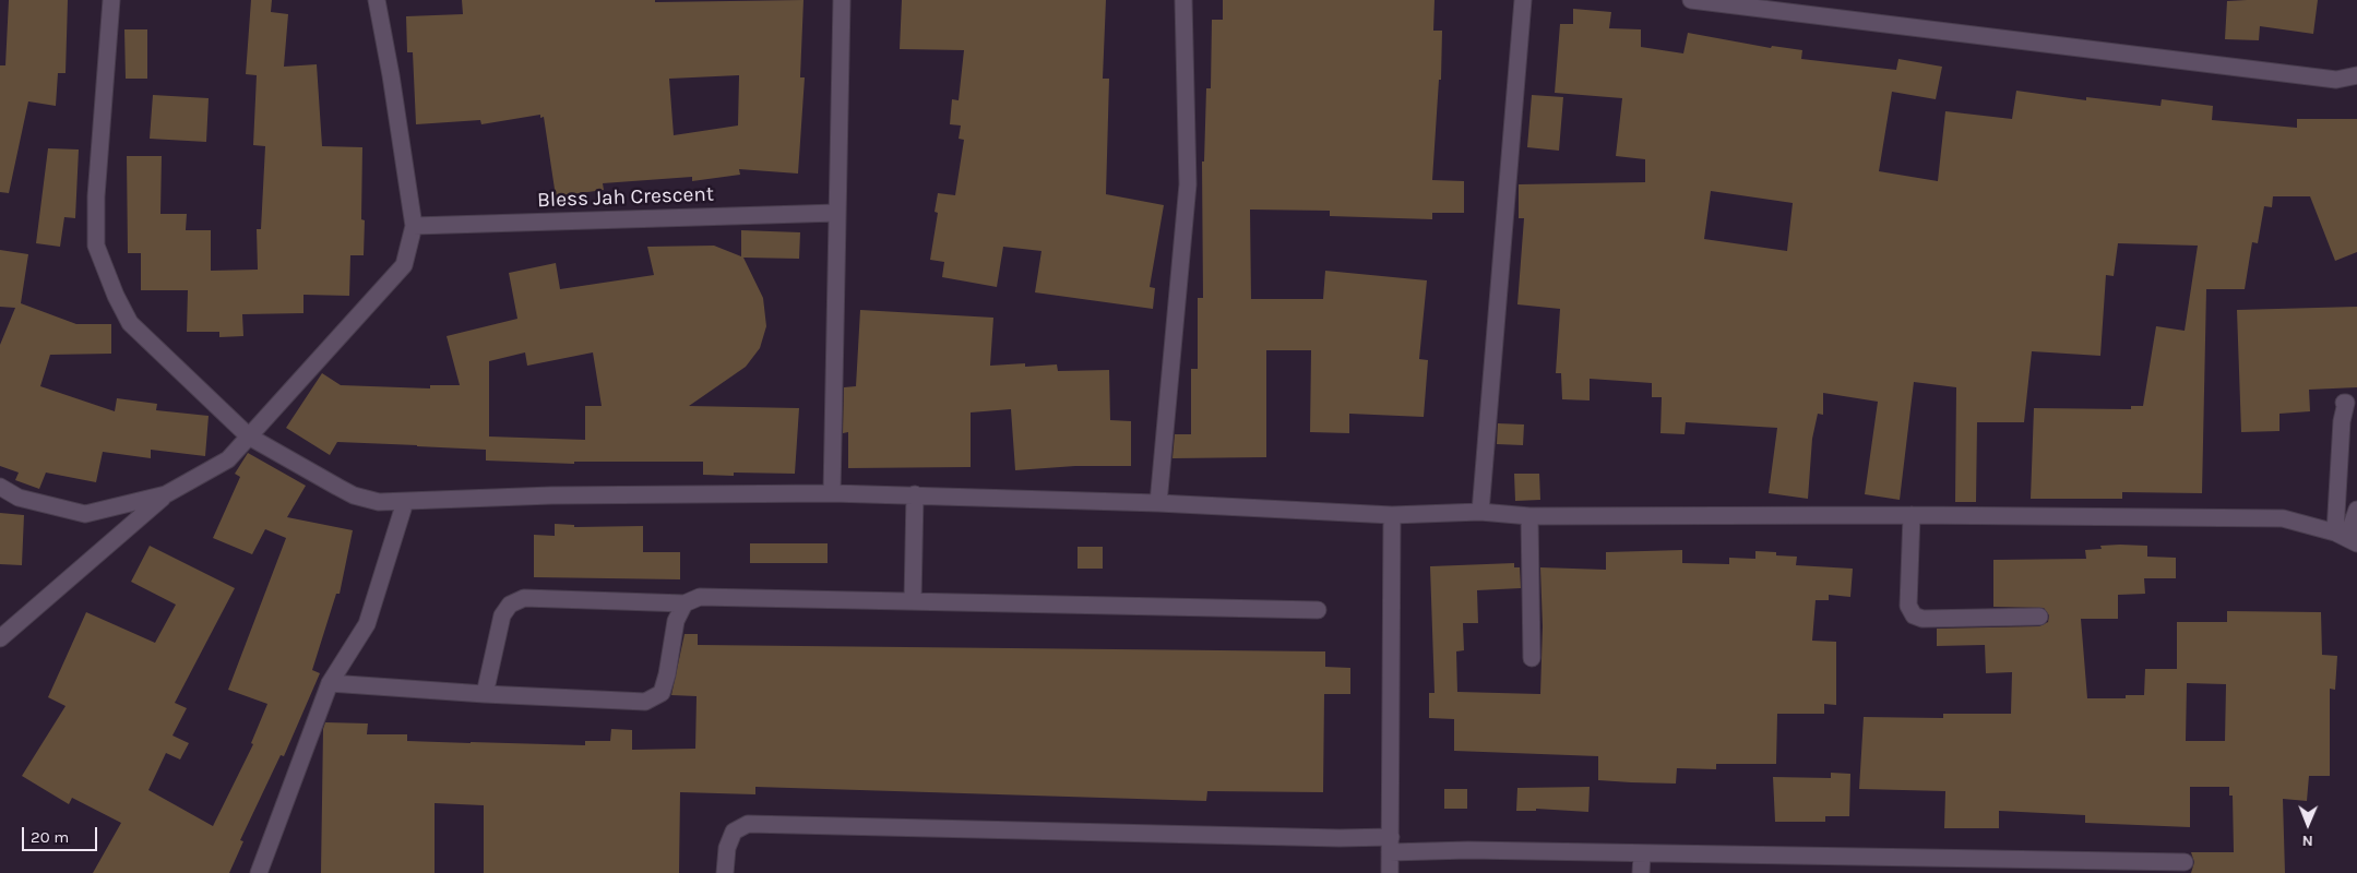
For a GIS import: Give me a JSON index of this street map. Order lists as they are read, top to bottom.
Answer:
{
  "streets": {
    "street": ["Bless Jah Crescent"]
  },
  "scale_bar": "20 m",
  "north": "bottom"
}
